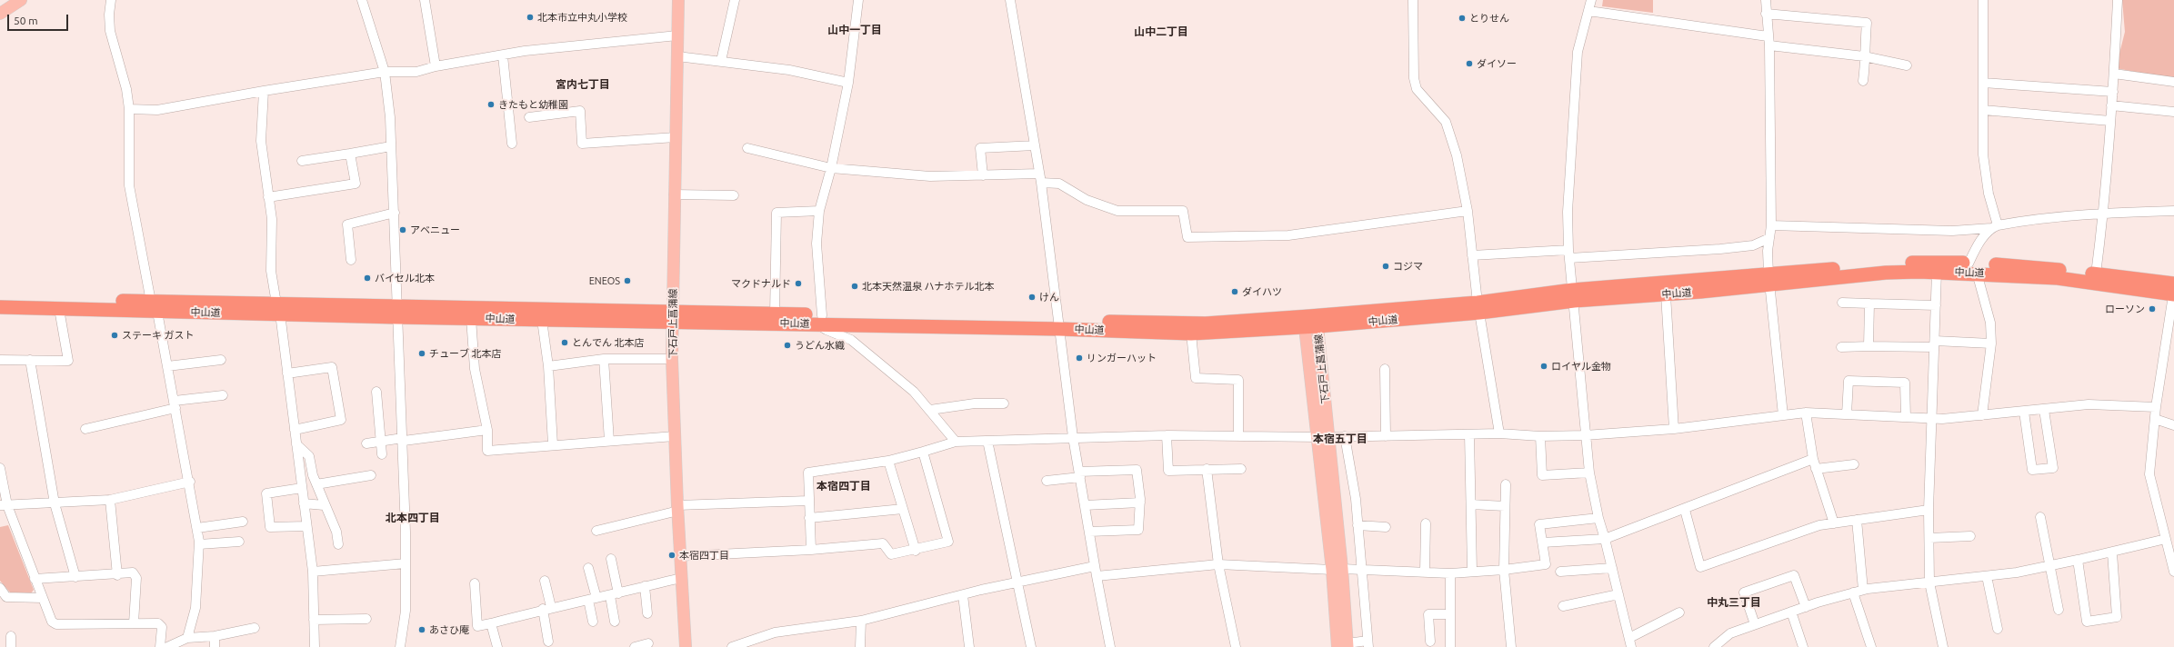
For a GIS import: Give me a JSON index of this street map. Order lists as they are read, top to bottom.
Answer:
{
  "streets": {
    "highway": ["中山道"],
    "main road": ["下石戸上菖蒲線"]
  },
  "crossings": [
    ["中山道", "下石戸上菖蒲線"]
  ],
  "districts": [
    "山中一丁目",
    "山中二丁目",
    "宮内七丁目",
    "本宿五丁目",
    "本宿四丁目",
    "北本四丁目",
    "中丸三丁目"
  ],
  "places": [
    "北本市立中丸小学校",
    "とりせん",
    "ダイソー",
    "きたもと幼稚園",
    "アベニュー",
    "コジマ",
    "バイセル北本",
    "ENEOS",
    "マクドナルド",
    "北本天然温泉 ハナホテル北本",
    "ダイハツ",
    "けん",
    "ローソン",
    "ステーキ ガスト",
    "とんでん 北本店",
    "うどん水織",
    "チューブ 北本店",
    "リンガーハット",
    "ロイヤル金物",
    "本宿四丁目",
    "あさひ庵"
  ],
  "scale_bar": "50 m"
}
